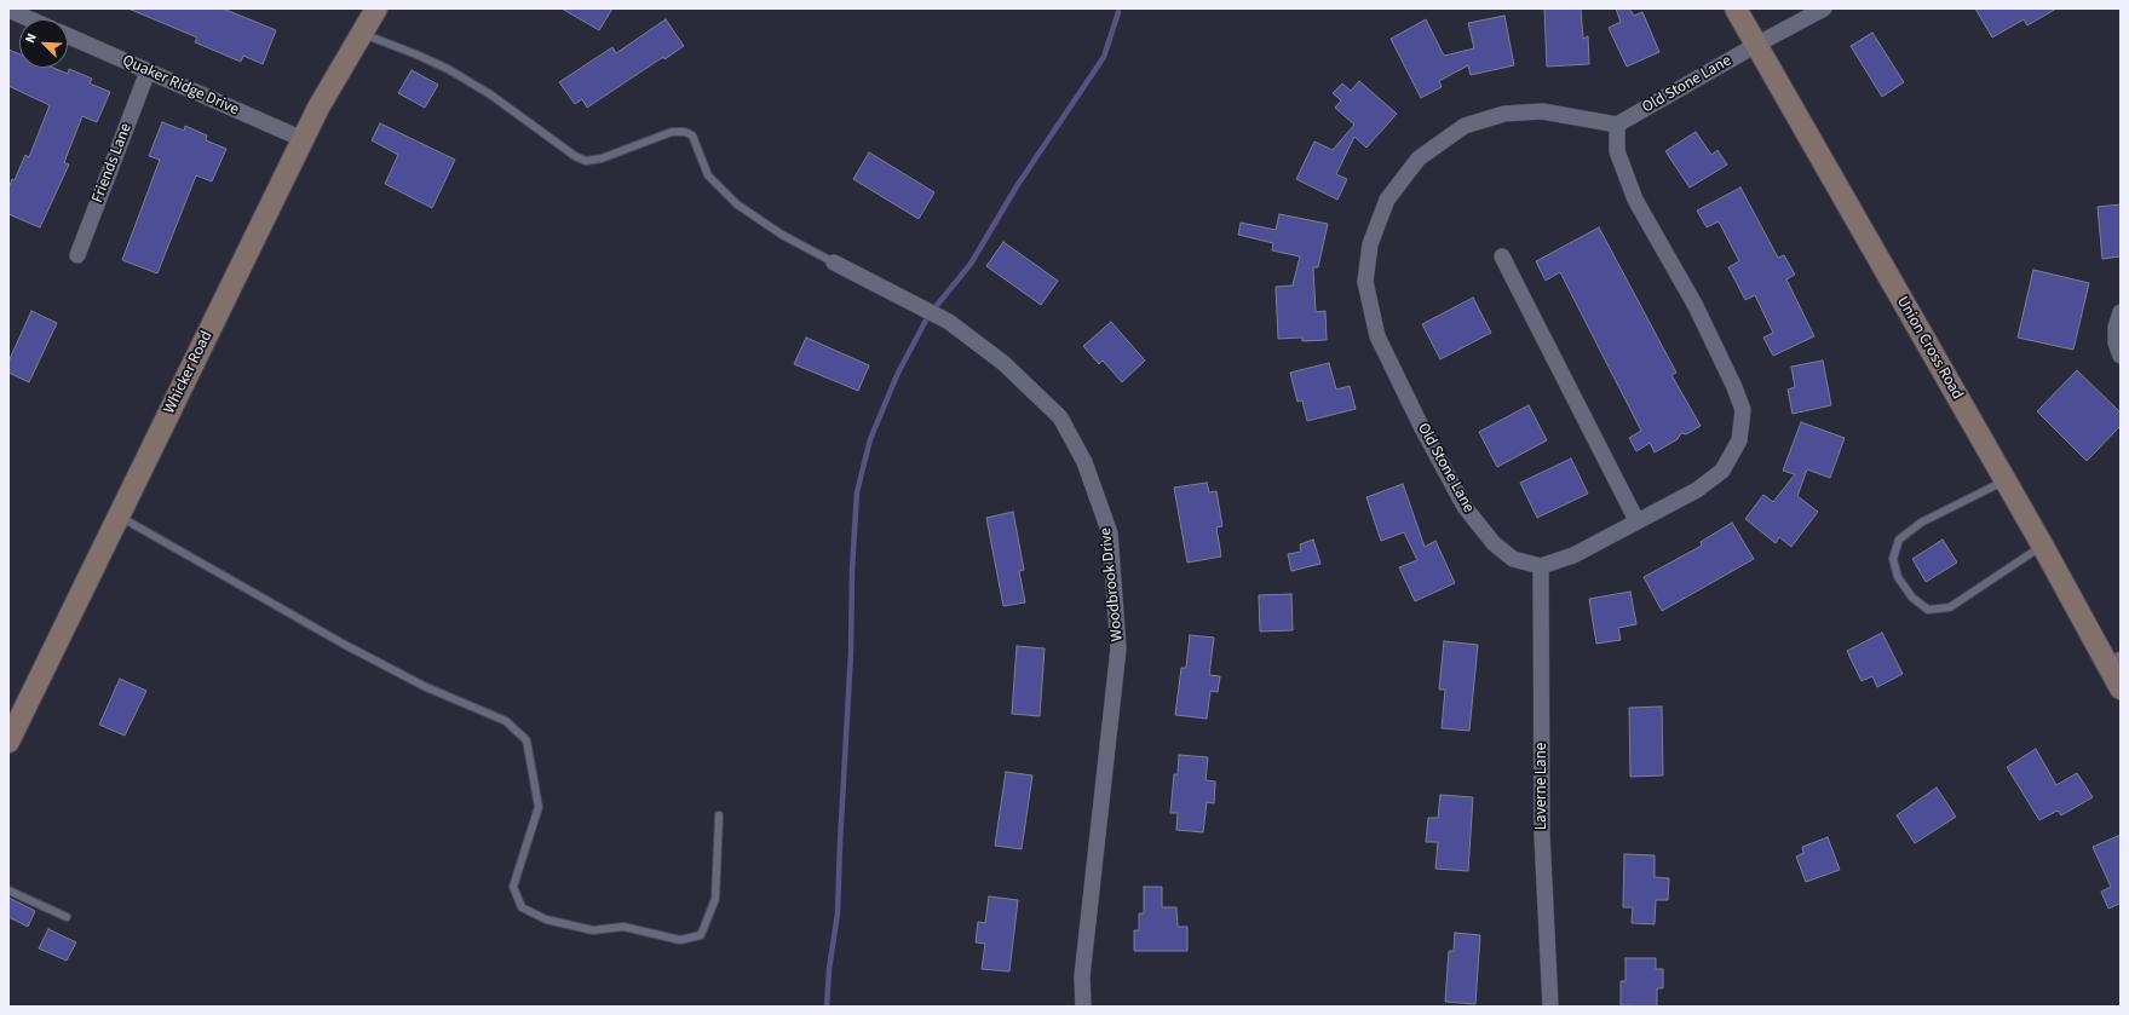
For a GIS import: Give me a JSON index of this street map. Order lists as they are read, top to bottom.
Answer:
{
  "streets": {
    "street": [
      "Old Stone Lane",
      "Quaker Ridge Drive",
      "Friends Lane",
      "Union Cross Road",
      "Whicker Road",
      "Woodbrook Drive",
      "Laverne Lane"
    ]
  },
  "crossings": [
    ["Old Stone Lane", "Union Cross Road"],
    ["Old Stone Lane", "Laverne Lane"],
    ["Quaker Ridge Drive", "Friends Lane"],
    ["Quaker Ridge Drive", "Whicker Road"]
  ],
  "north": "top left"
}
